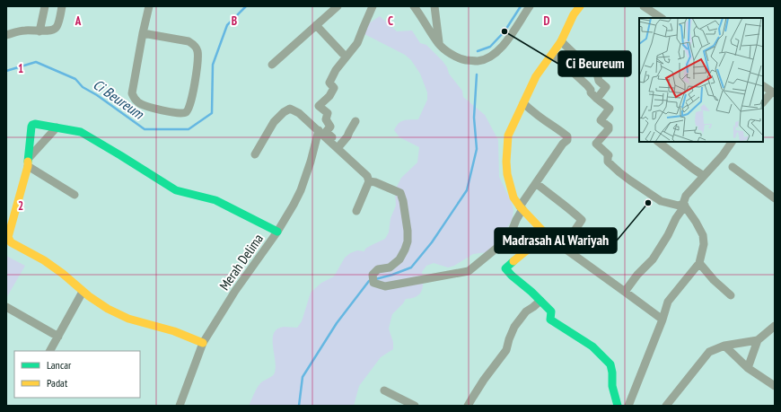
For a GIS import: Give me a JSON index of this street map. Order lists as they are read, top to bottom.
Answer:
{
  "streets": {
    "street": ["Merah Delima"]
  },
  "water": ["Ci Beureum"],
  "places": ["Ci Beureum", "Madrasah Al Wariyah"],
  "legend": ["Lancar", "Padat"],
  "grid": {
    "columns": [
      "A",
      "B",
      "C",
      "D"
    ],
    "rows": ["1", "2"]
  }
}
